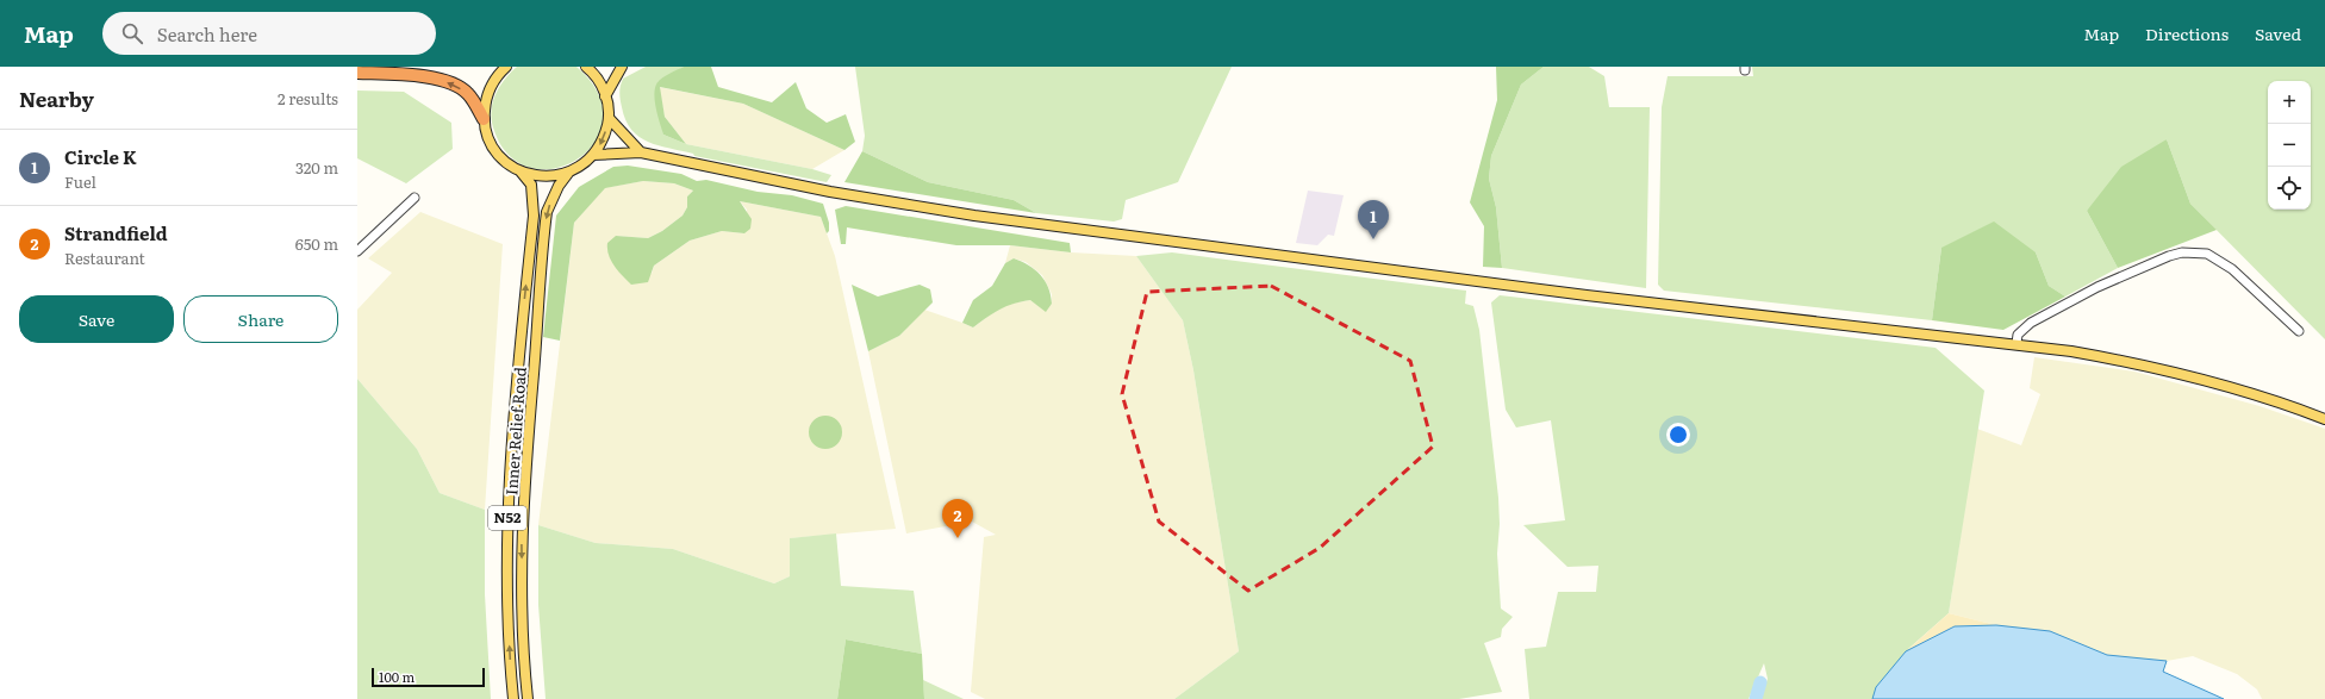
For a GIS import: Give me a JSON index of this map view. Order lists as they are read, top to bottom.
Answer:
{
  "streets": {
    "main road": ["Inner Relief Road", "N52"]
  },
  "crossings": [
    ["Inner Relief Road", "N52"]
  ],
  "scale_bar": "100 m",
  "page": {
    "header": "Map",
    "search": "Search here",
    "nav": ["Map", "Directions", "Saved"],
    "heading": ["Nearby", "2 results"],
    "map_buttons": ["+", "−"],
    "list": [
      {
        "mark": "1",
        "name": "Circle K",
        "note": "Fuel",
        "value": "320 m"
      },
      {
        "mark": "2",
        "name": "Strandfield",
        "note": "Restaurant",
        "value": "650 m"
      }
    ],
    "pins": ["1", "2"],
    "buttons": ["Save", "Share"],
    "scale": "100 m"
  }
}
